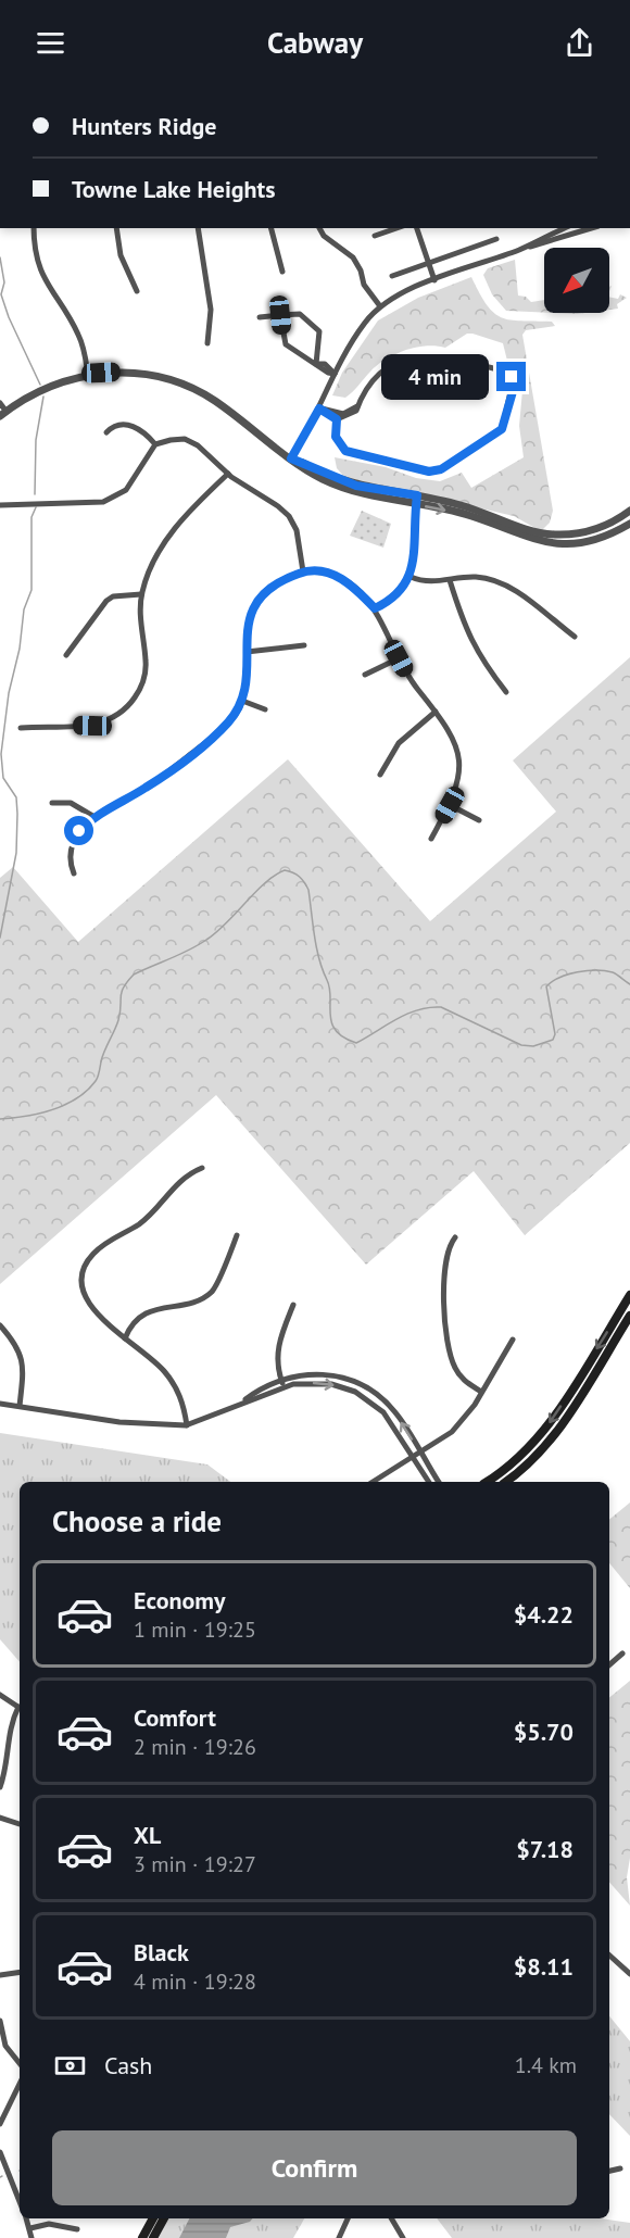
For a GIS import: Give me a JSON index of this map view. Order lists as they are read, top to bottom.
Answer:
{
  "north": "bottom left",
  "page": {
    "header": "Cabway",
    "banner": ["Hunters Ridge", "Towne Lake Heights"],
    "bubble": "4 min",
    "heading": "Choose a ride",
    "list": [
      {
        "name": "Economy",
        "note": "1 min · 19:25",
        "value": "$4.22"
      },
      {
        "name": "Comfort",
        "note": "2 min · 19:26",
        "value": "$5.70"
      },
      {
        "name": "XL",
        "note": "3 min · 19:27",
        "value": "$7.18"
      },
      {
        "name": "Black",
        "note": "4 min · 19:28",
        "value": "$8.11"
      }
    ],
    "pay": ["Cash", "1.4 km"],
    "buttons": "Confirm"
  }
}
